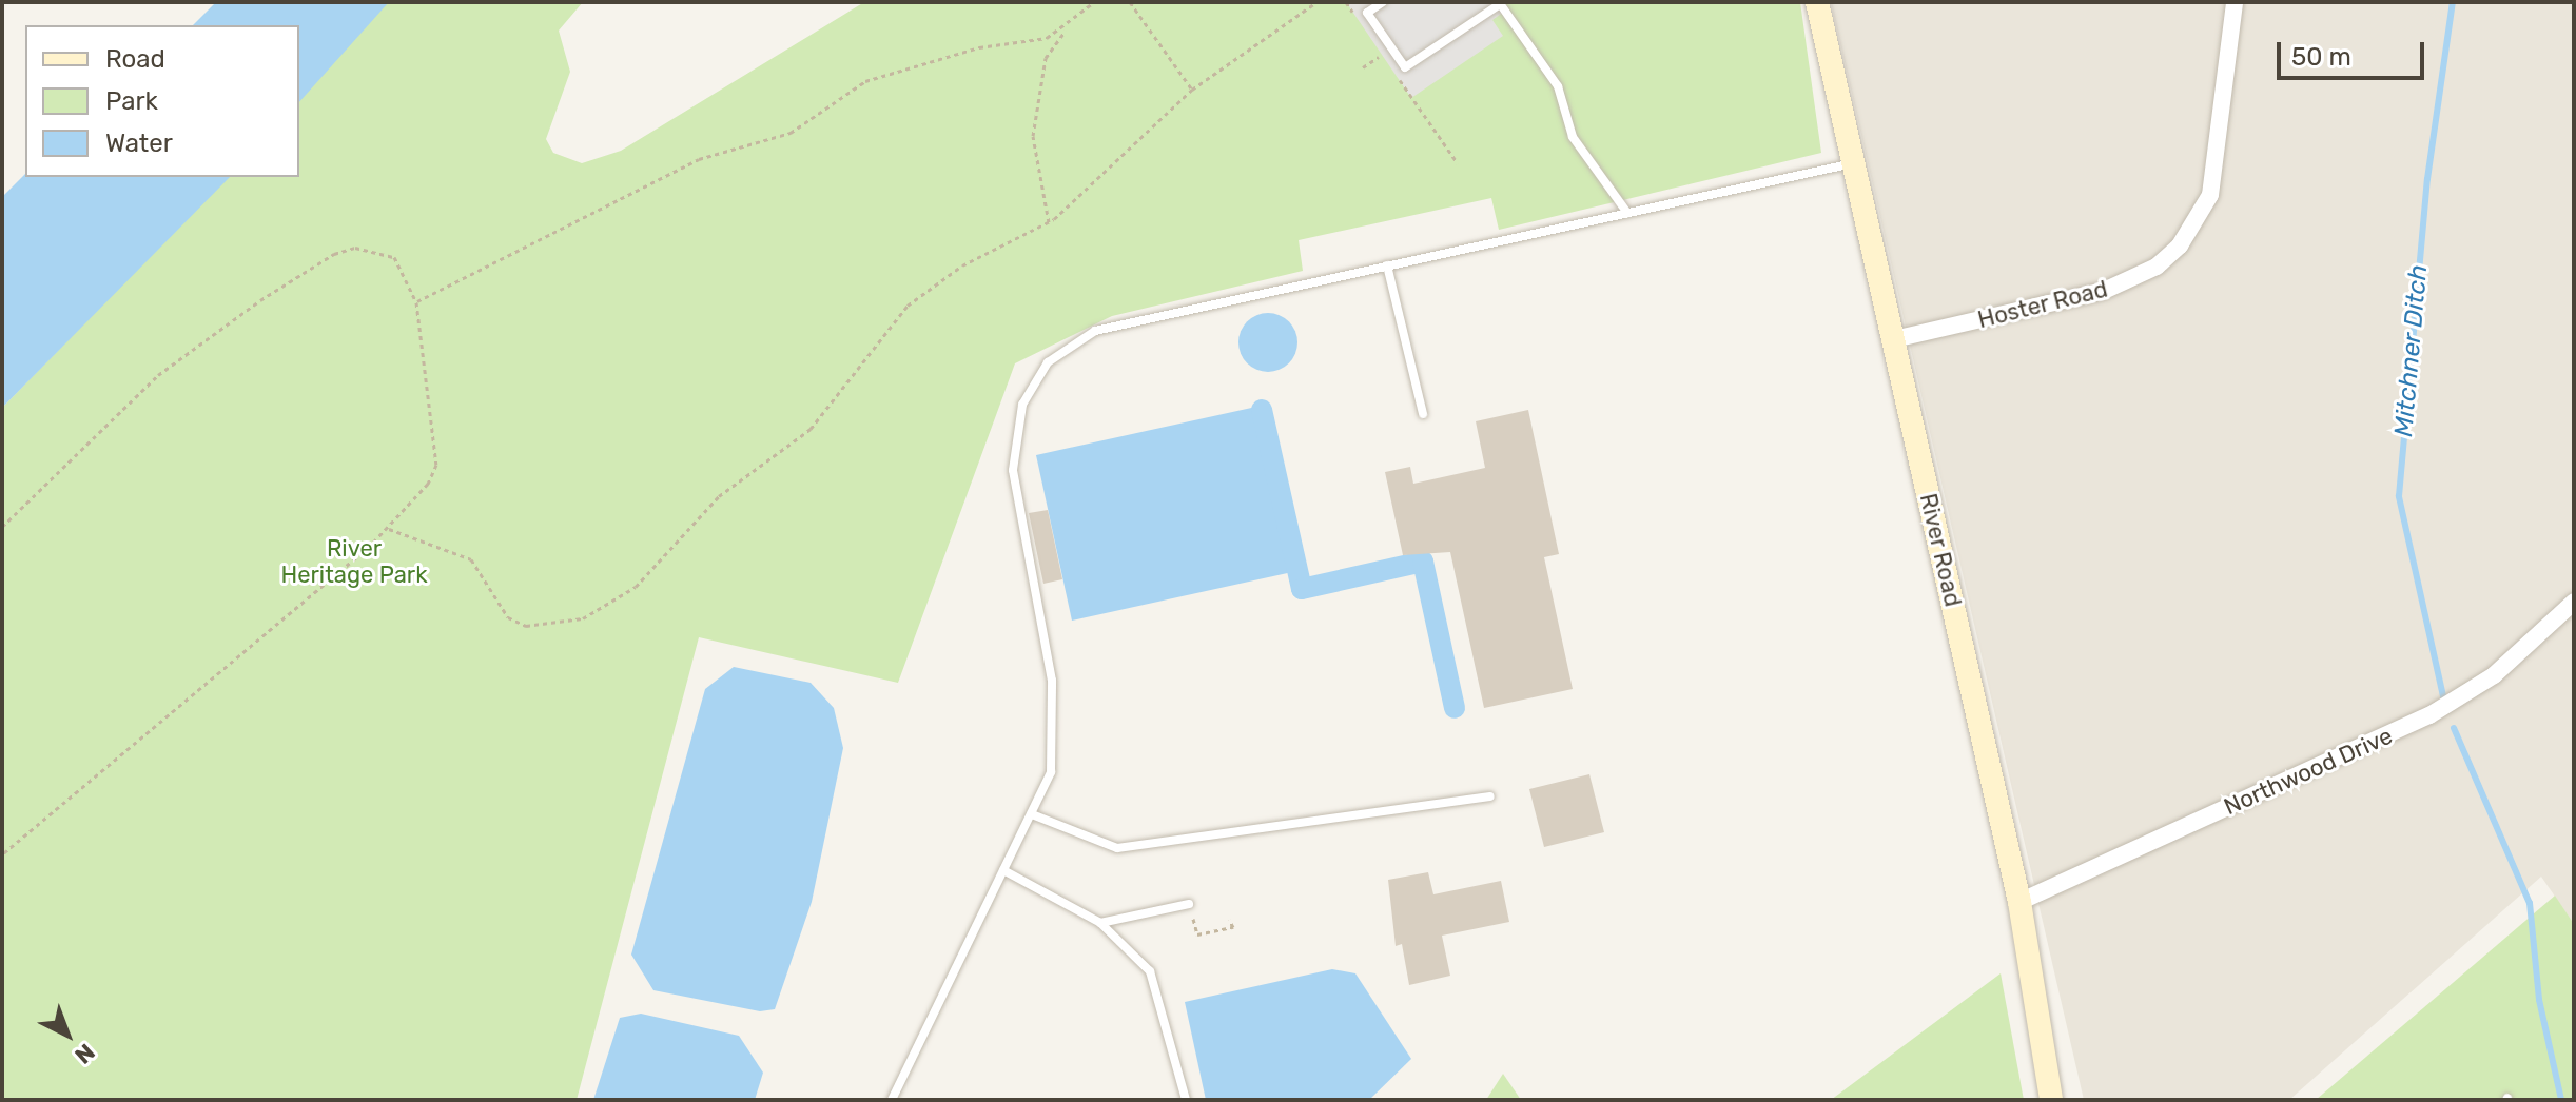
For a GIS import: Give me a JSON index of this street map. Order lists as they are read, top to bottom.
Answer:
{
  "streets": {
    "street": ["Hoster Road", "River Road", "Northwood Drive"]
  },
  "crossings": [
    ["Hoster Road", "River Road"],
    ["River Road", "Northwood Drive"]
  ],
  "water": ["Mitchner Ditch"],
  "parks": ["River Heritage Park"],
  "legend": ["Road", "Park", "Water"],
  "scale_bar": "50 m",
  "north": "bottom right"
}
